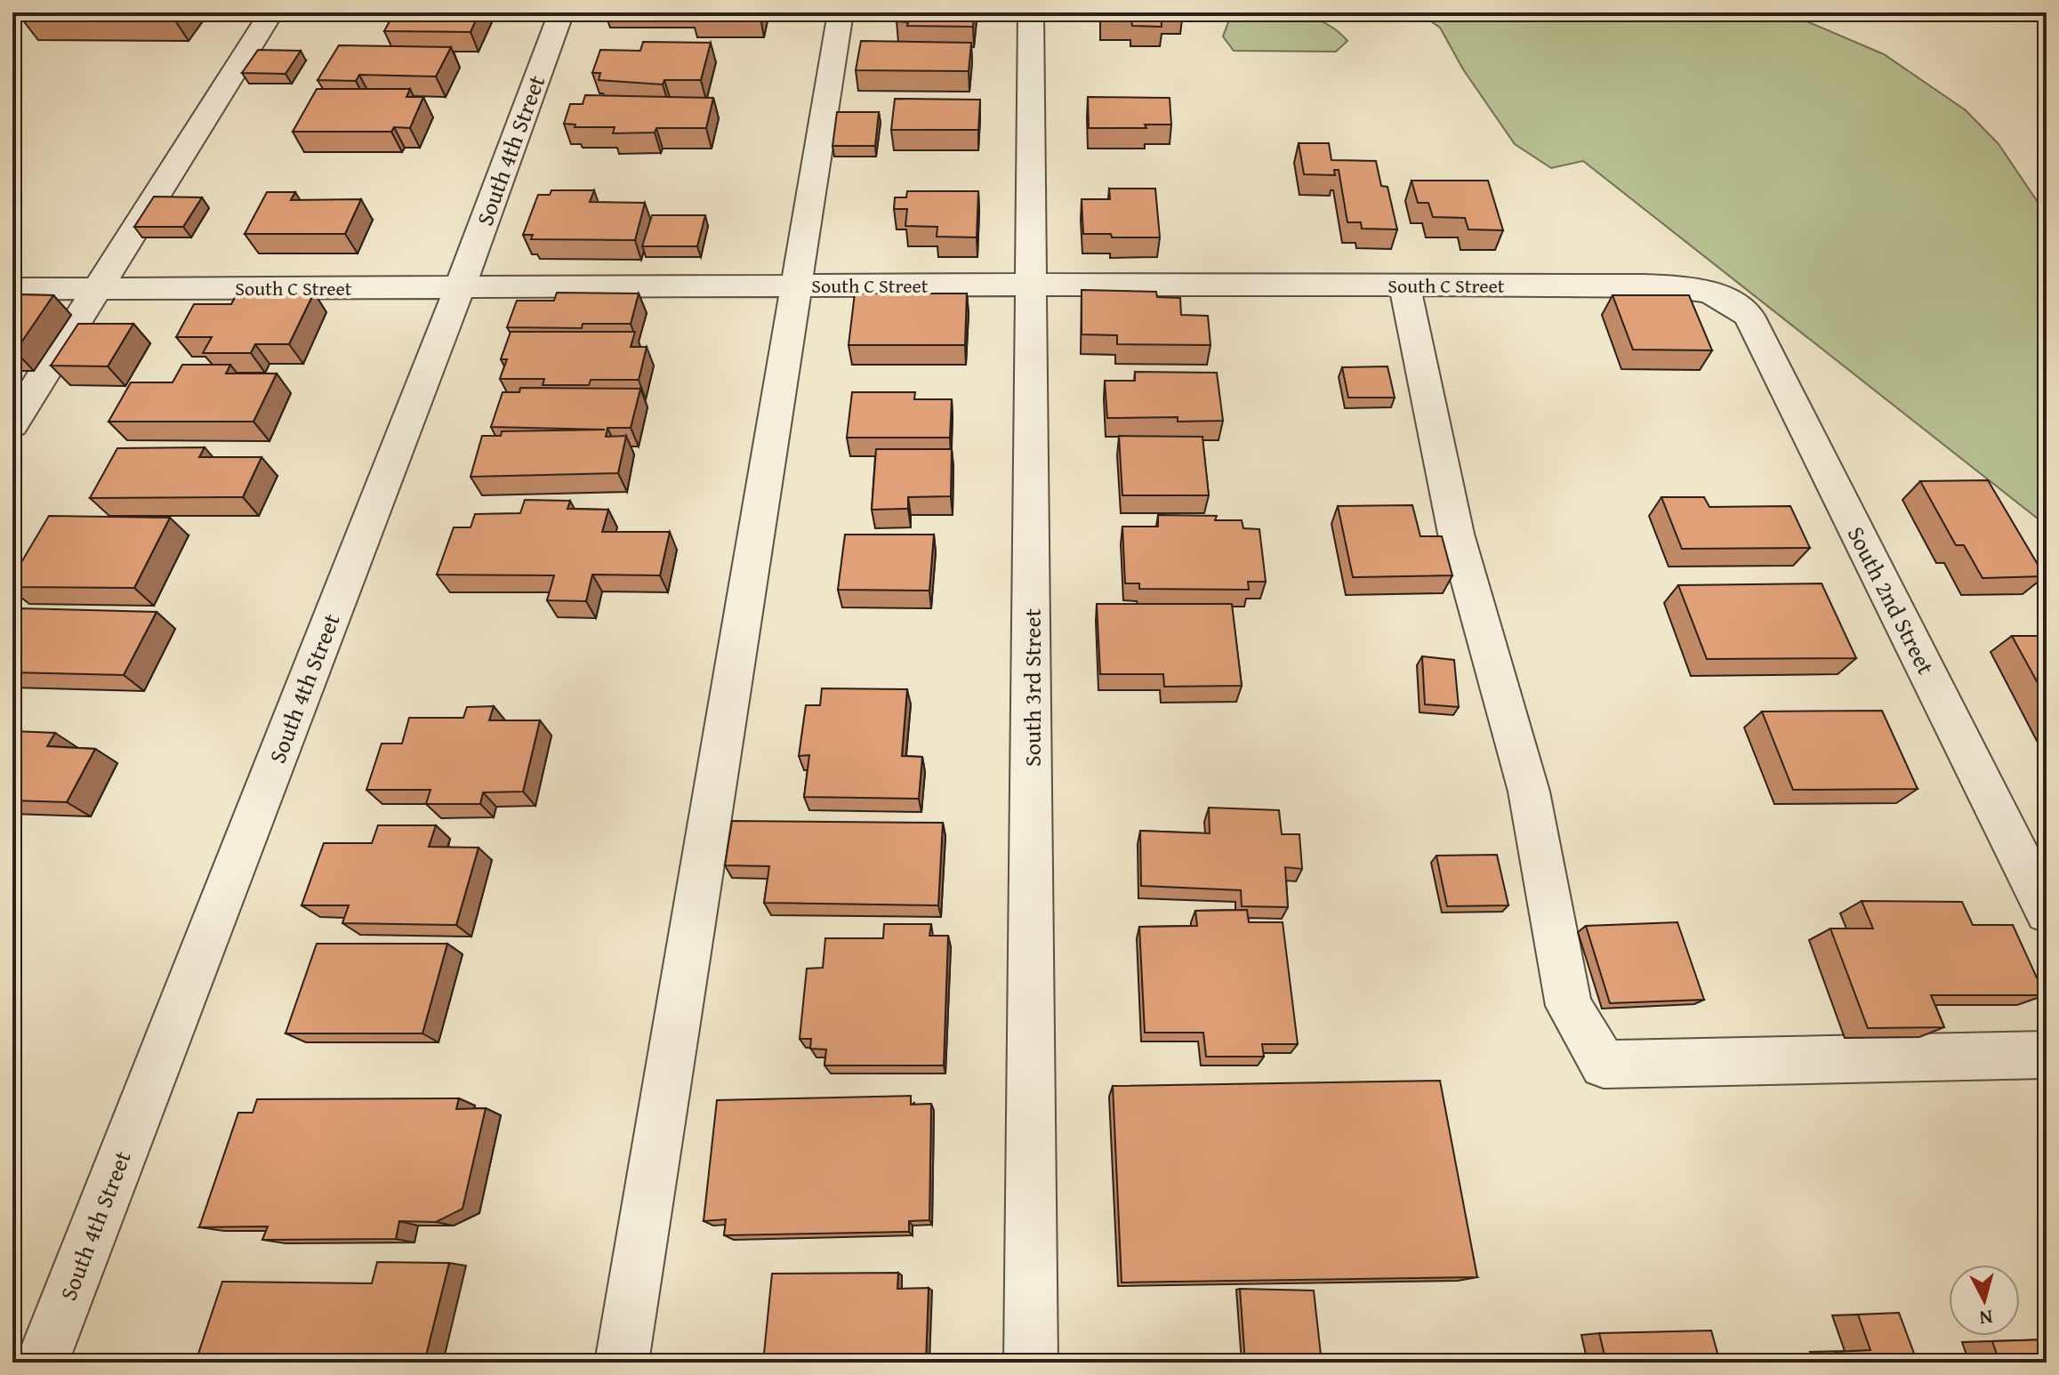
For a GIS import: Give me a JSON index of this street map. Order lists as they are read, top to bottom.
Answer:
{
  "streets": {
    "street": [
      "South 4th Street",
      "South C Street",
      "South 2nd Street",
      "South 3rd Street"
    ]
  },
  "crossings": [
    ["South 4th Street", "South C Street"],
    ["South C Street", "South 2nd Street"],
    ["South C Street", "South 3rd Street"]
  ],
  "north": "bottom"
}
